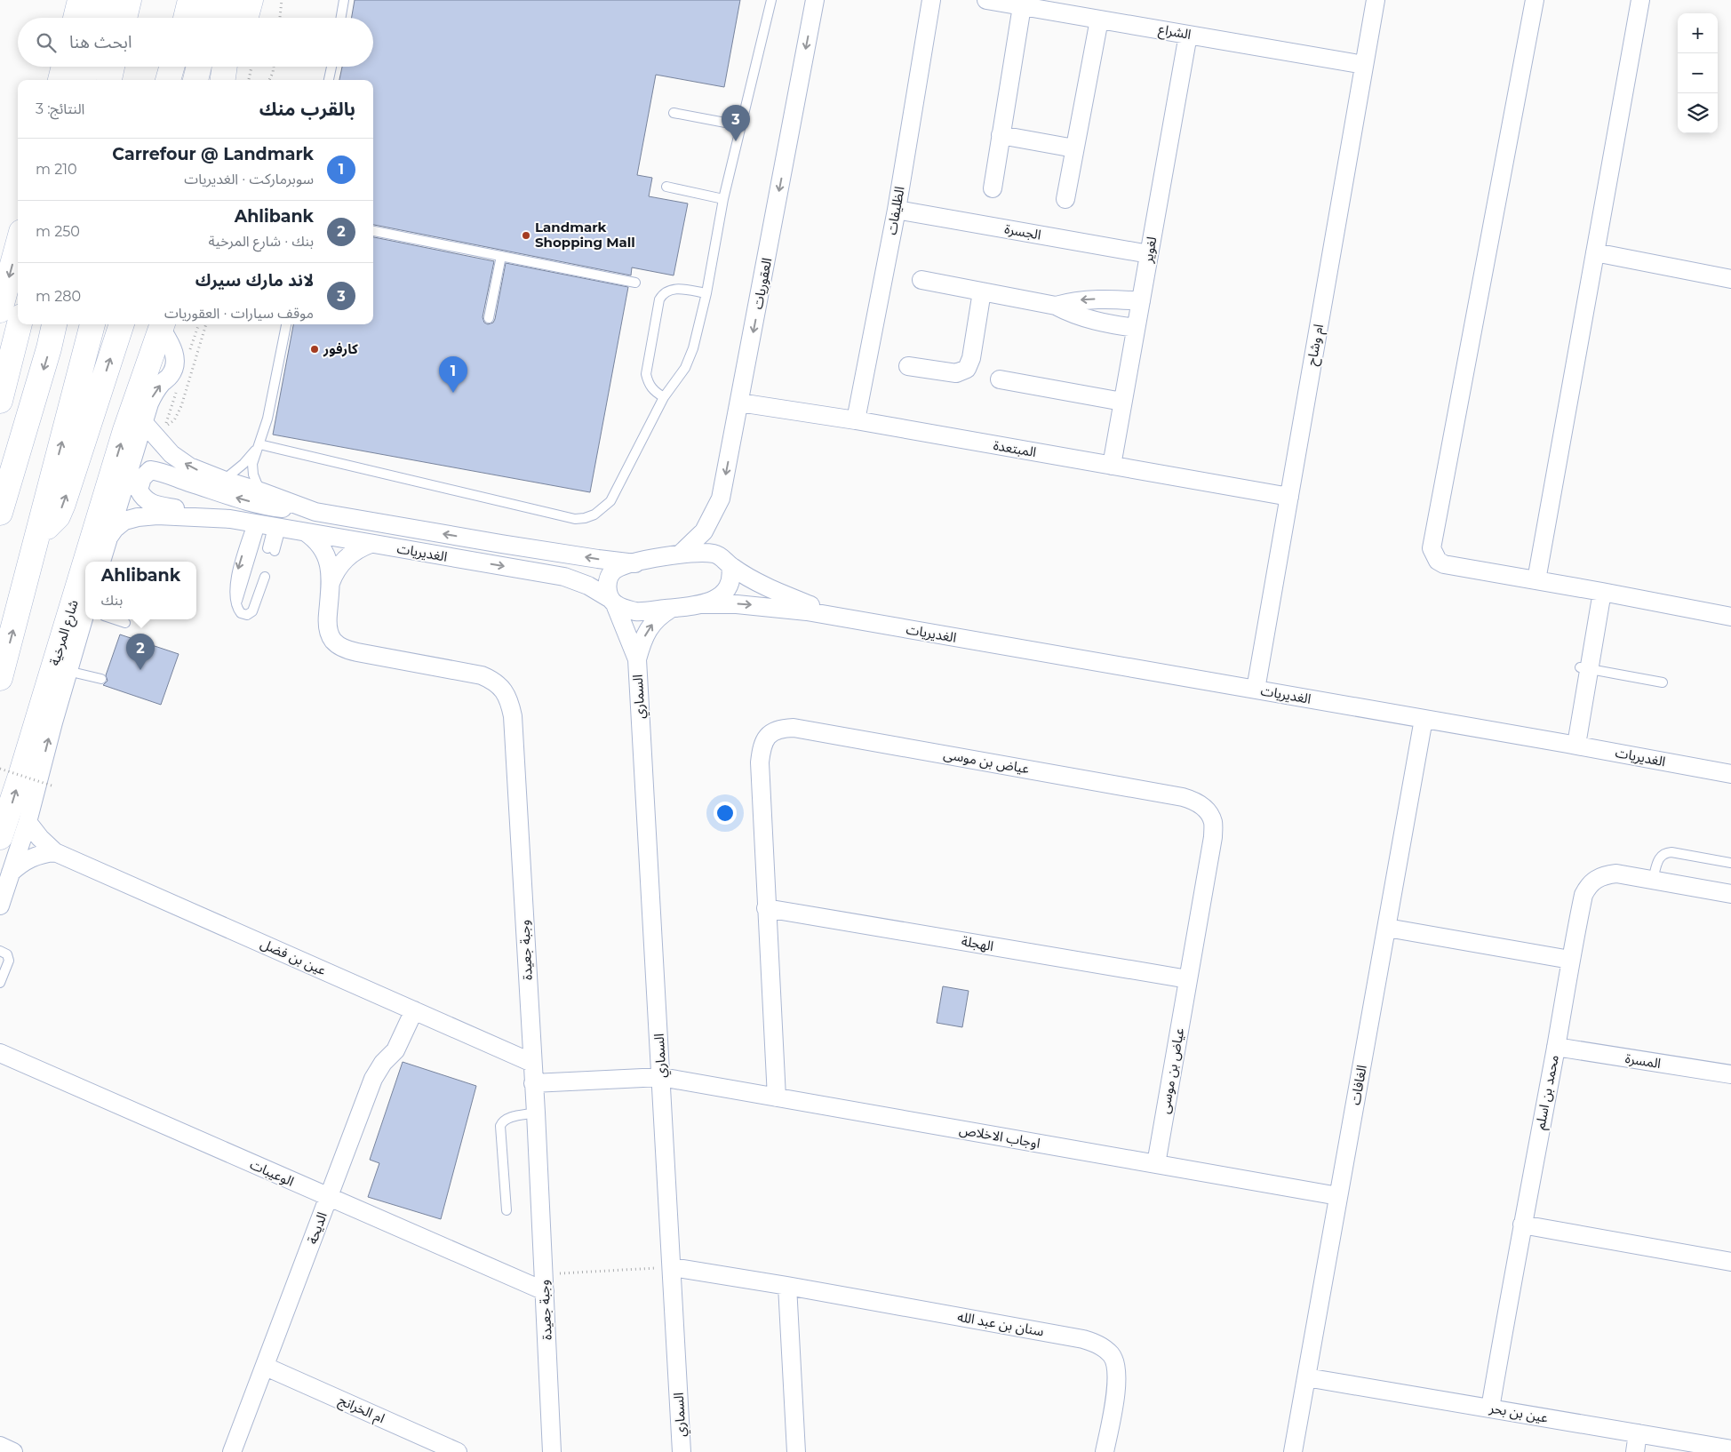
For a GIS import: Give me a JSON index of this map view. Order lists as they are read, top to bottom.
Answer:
{
  "streets": {
    "main road": ["شارع المرخية"],
    "street": [
      "الشراع",
      "الظليفات",
      "الجسرة",
      "لغوير",
      "العقوريات",
      "ام وشاح",
      "المبتعدة",
      "الغديريات",
      "السماري",
      "عياض بن موسى",
      "الهجلة",
      "وجبة جعيدة",
      "عين بن فضل",
      "المسرة",
      "الغافات",
      "محمد بن اسلم",
      "اوجاب الاخلاص",
      "الوعيبات",
      "الديحة",
      "سنان بن عبد الله",
      "ام الخرانج",
      "عين بن بحر"
    ]
  },
  "crossings": [
    ["الشراع", "لغوير"],
    ["الشراع", "ام وشاح"],
    ["الظليفات", "الجسرة"],
    ["الظليفات", "المبتعدة"],
    ["الجسرة", "لغوير"],
    ["لغوير", "المبتعدة"],
    ["العقوريات", "المبتعدة"],
    ["العقوريات", "الغديريات"],
    ["ام وشاح", "المبتعدة"],
    ["ام وشاح", "الغديريات"],
    ["الغديريات", "شارع المرخية"],
    ["الغديريات", "السماري"],
    ["الغديريات", "وجبة جعيدة"],
    ["الغديريات", "الغافات"],
    ["شارع المرخية", "عين بن فضل"],
    ["السماري", "اوجاب الاخلاص"],
    ["السماري", "سنان بن عبد الله"],
    ["عياض بن موسى", "الهجلة"],
    ["عياض بن موسى", "اوجاب الاخلاص"],
    ["وجبة جعيدة", "عين بن فضل"],
    ["وجبة جعيدة", "اوجاب الاخلاص"],
    ["وجبة جعيدة", "الوعيبات"],
    ["عين بن فضل", "الديحة"],
    ["المسرة", "محمد بن اسلم"],
    ["الغافات", "اوجاب الاخلاص"],
    ["الغافات", "عين بن بحر"],
    ["محمد بن اسلم", "عين بن بحر"],
    ["الوعيبات", "الديحة"],
    ["الديحة", "ام الخرانج"]
  ],
  "one_way": ["العقوريات", "شارع المرخية"],
  "places": ["Landmark Shopping Mall", "كارفور"],
  "page": {
    "map_buttons": ["+", "−"],
    "search": "ابحث هنا",
    "heading": ["بالقرب منك", "النتائج: 3"],
    "pins": ["3", "1", "2"],
    "list": [
      {
        "mark": "1",
        "name": "Carrefour @ Landmark",
        "note": "سوبرماركت · الغديريات",
        "value": "210 m"
      },
      {
        "mark": "2",
        "name": "Ahlibank",
        "note": "بنك · شارع المرخية",
        "value": "250 m"
      },
      {
        "mark": "3",
        "name": "لاند مارك سيرك",
        "note": "موقف سيارات · العقوريات",
        "value": "280 m"
      }
    ],
    "popup": ["Ahlibank", "بنك"]
  }
}
